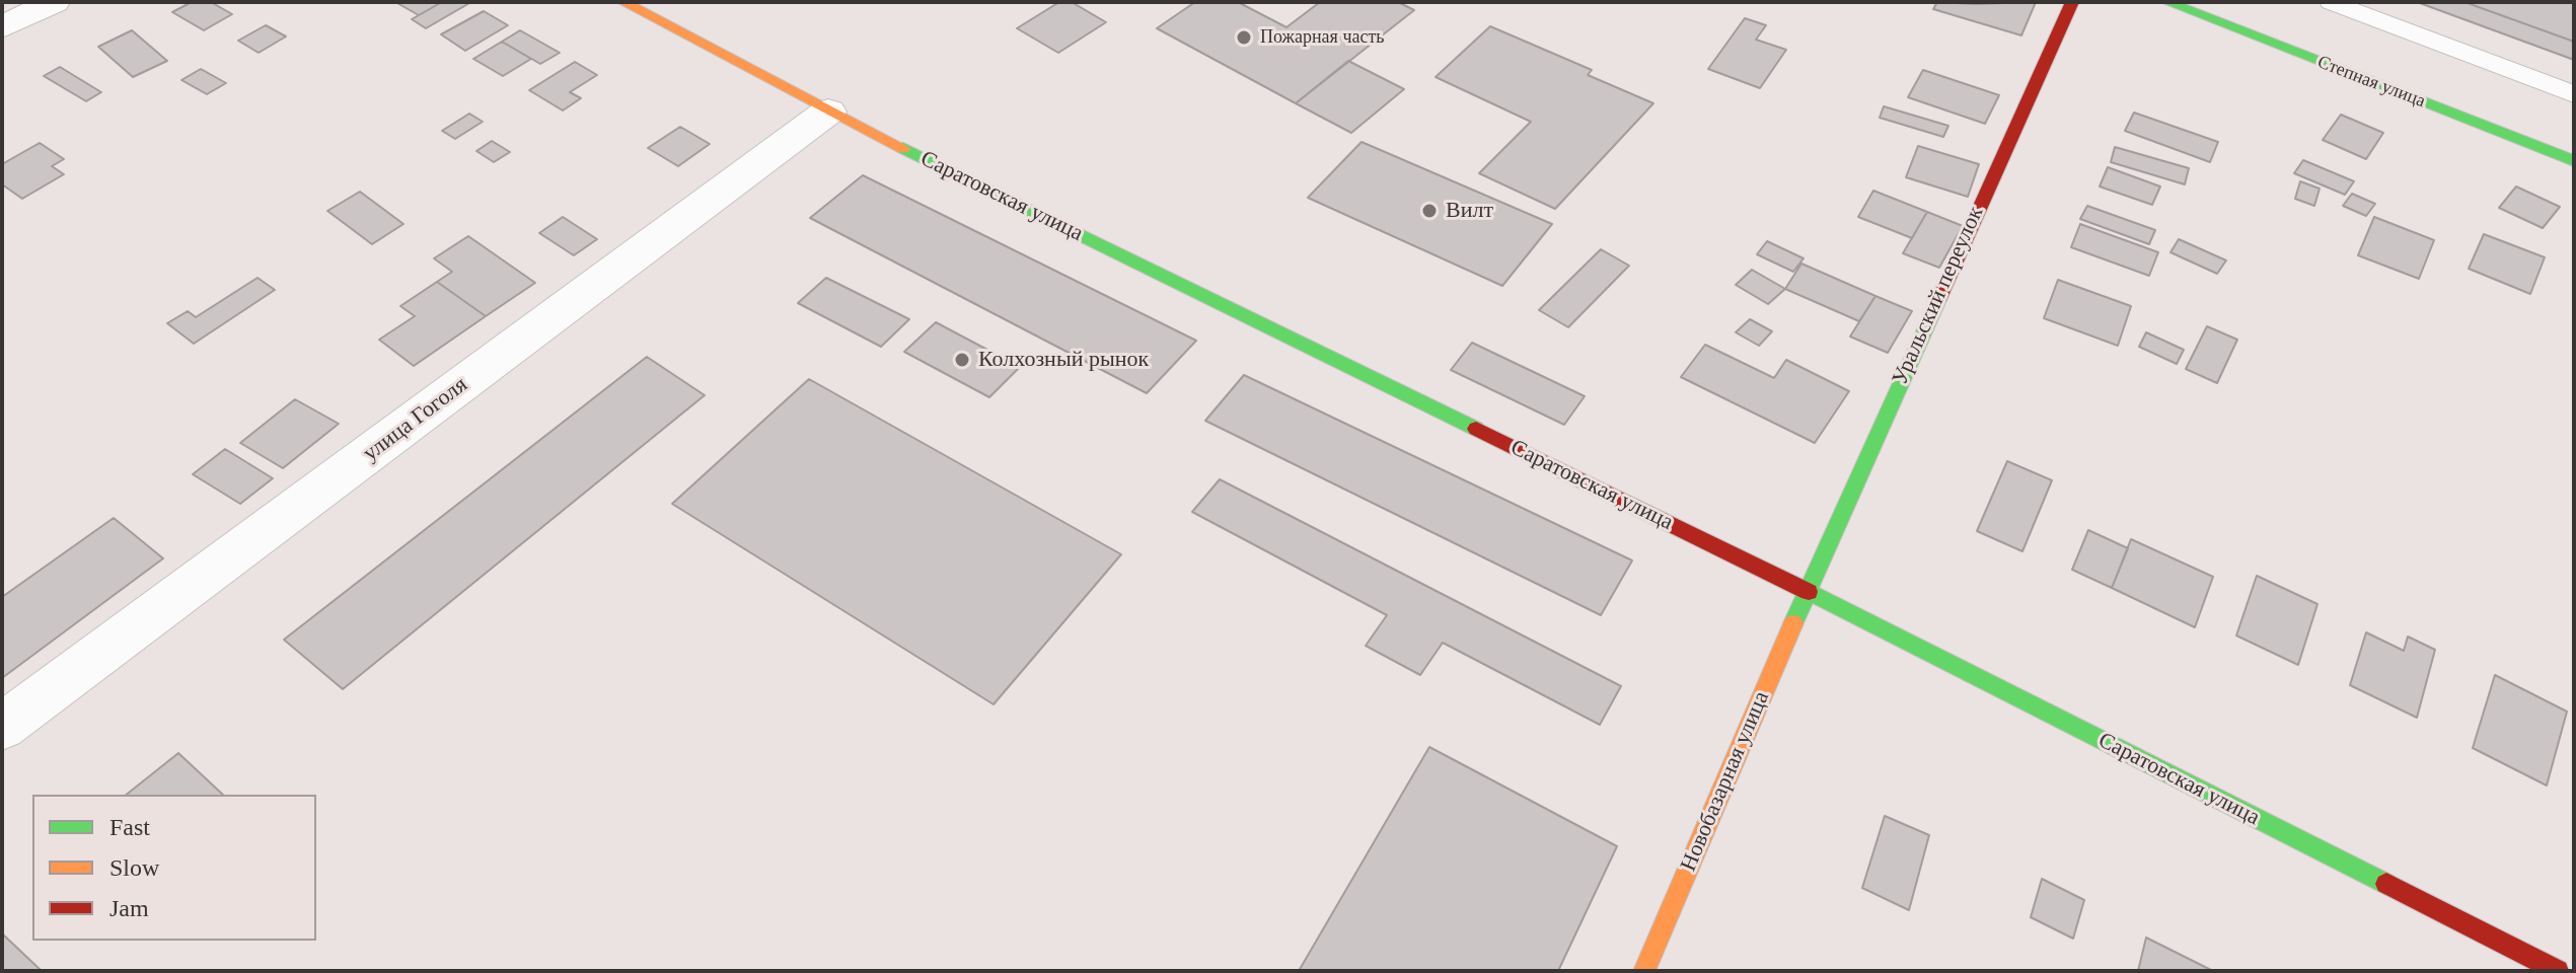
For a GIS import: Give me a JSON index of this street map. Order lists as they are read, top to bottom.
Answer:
{
  "streets": {
    "street": [
      "Степная улица",
      "Саратовская улица",
      "Уральский переулок",
      "улица Гоголя",
      "Новобазарная улица"
    ]
  },
  "crossings": [
    ["Саратовская улица", "Уральский переулок"],
    ["Саратовская улица", "улица Гоголя"],
    ["Саратовская улица", "Новобазарная улица"],
    ["Уральский переулок", "Новобазарная улица"]
  ],
  "places": ["Пожарная часть", "Вилт", "Колхозный рынок"],
  "legend": ["Fast", "Slow", "Jam"]
}
